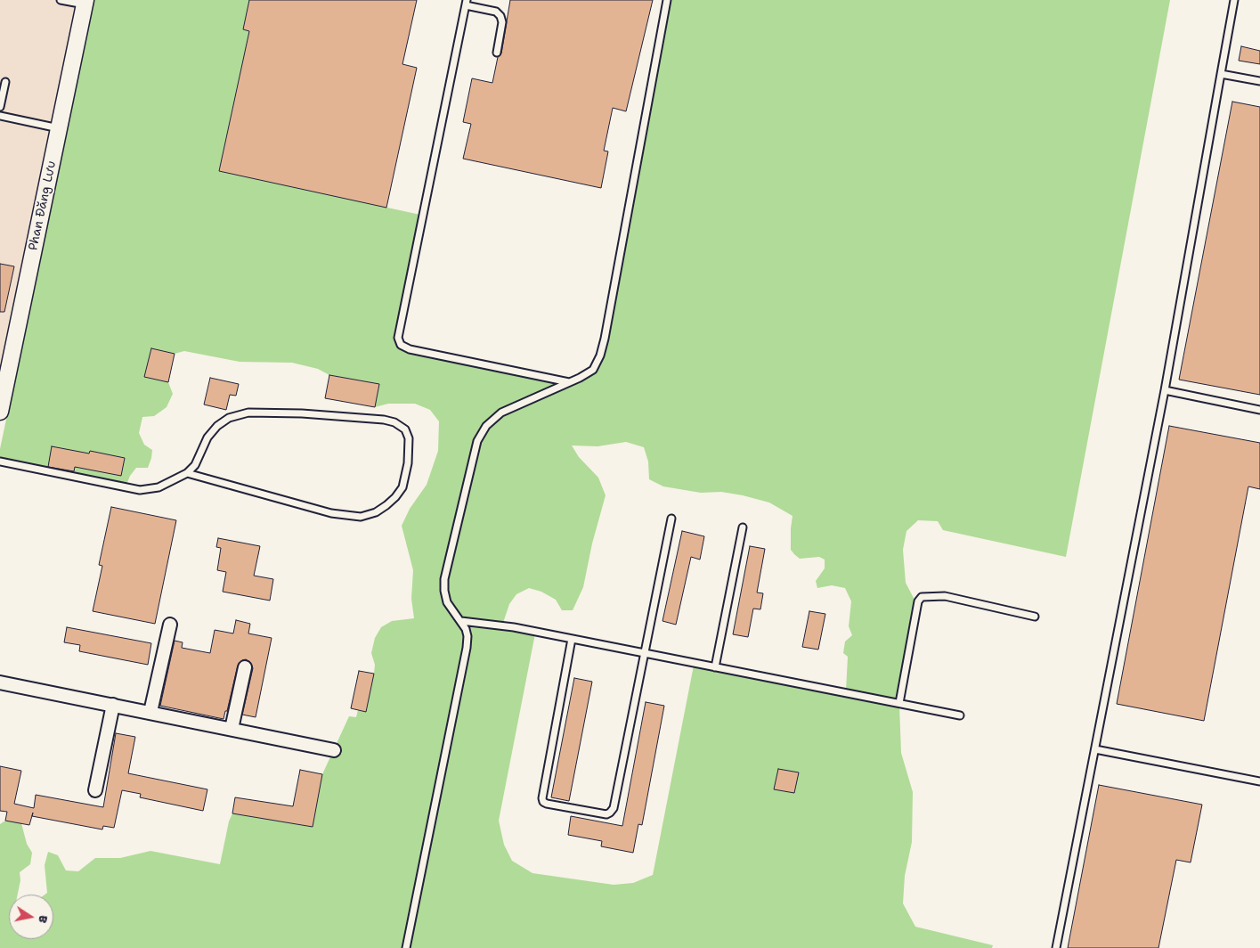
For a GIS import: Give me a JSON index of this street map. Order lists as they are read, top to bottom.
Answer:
{
  "streets": {
    "street": ["Phan Đăng Lưu"]
  },
  "north": "right"
}
